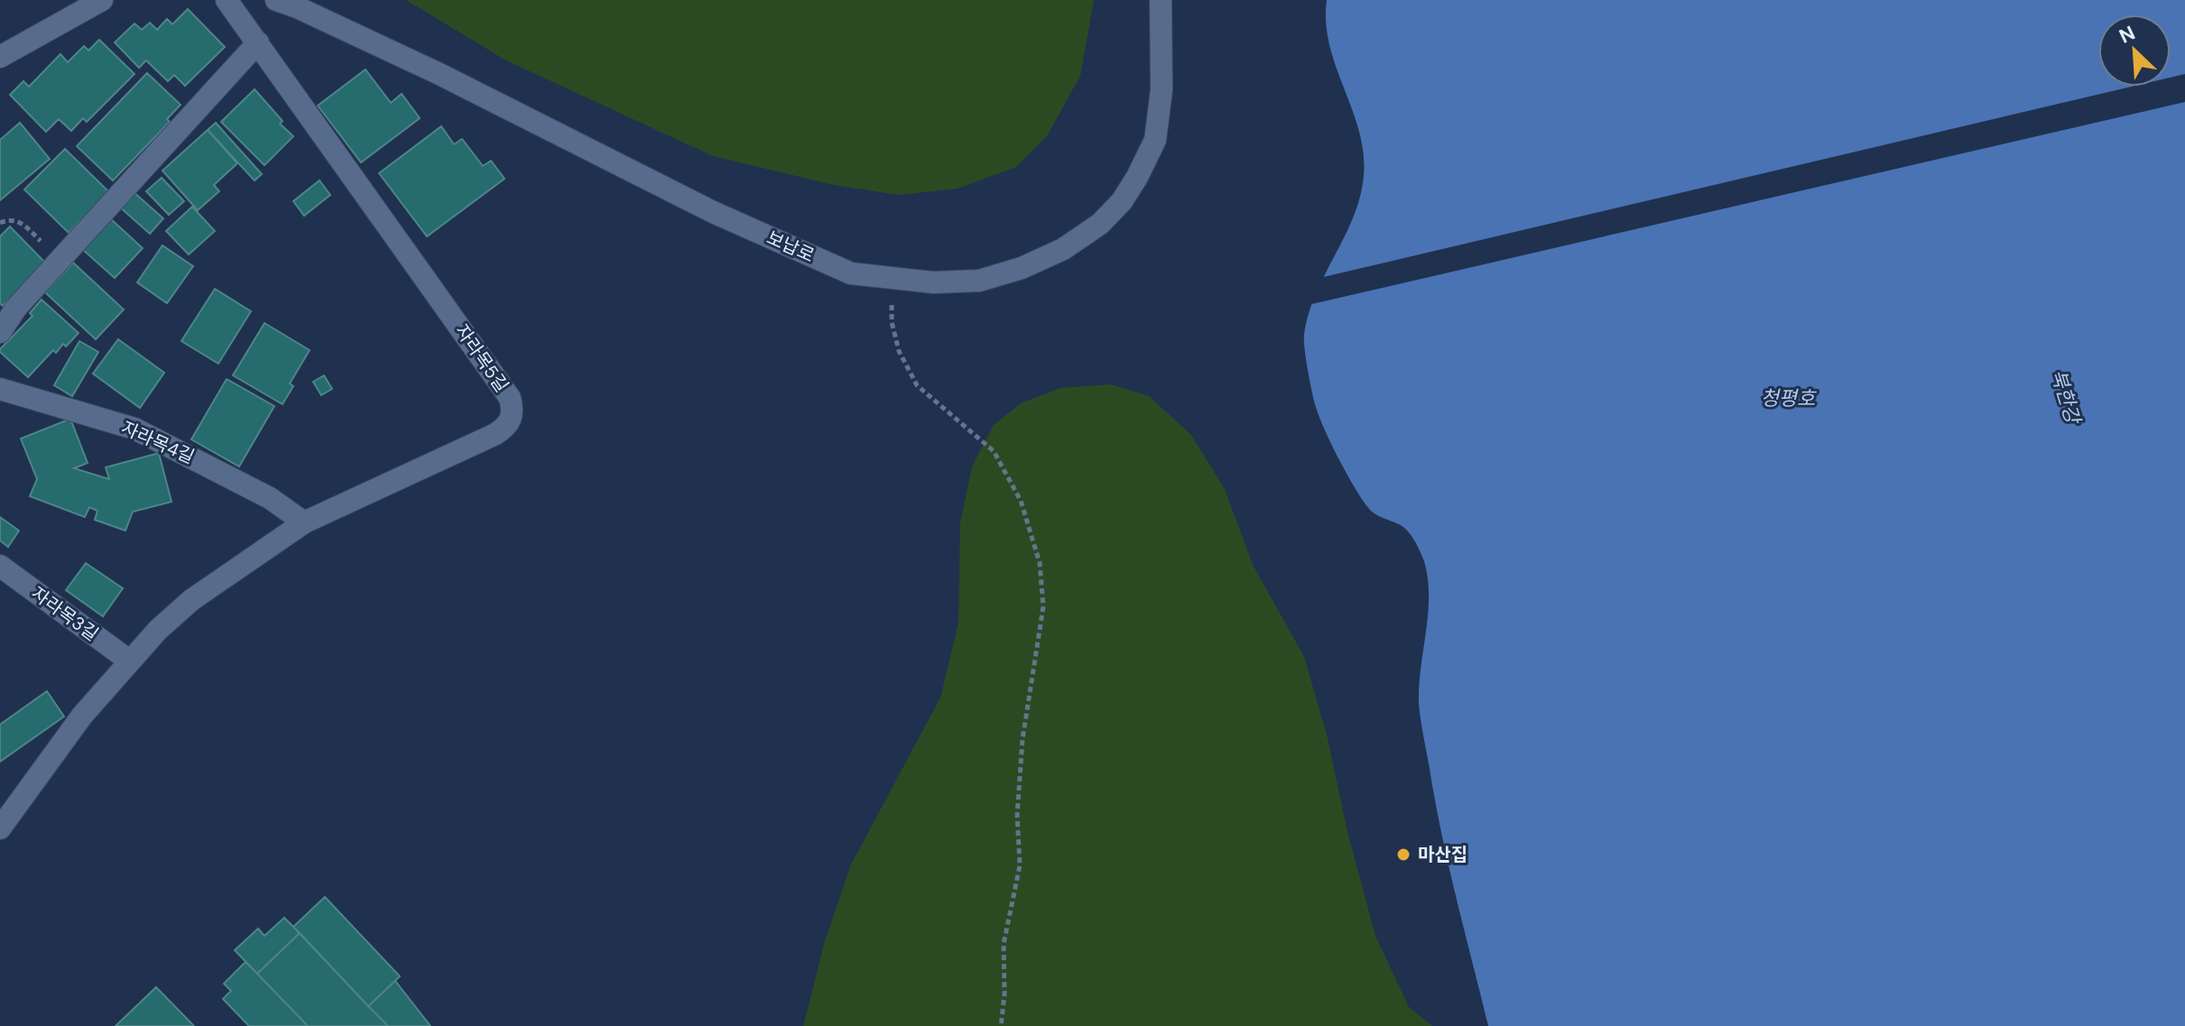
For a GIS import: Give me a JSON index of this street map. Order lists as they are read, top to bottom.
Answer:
{
  "streets": {
    "street": [
      "보납로",
      "자라목5길",
      "자라목4길",
      "자라목3길"
    ]
  },
  "crossings": [
    ["자라목5길", "자라목4길"],
    ["자라목5길", "자라목3길"]
  ],
  "water": ["북한강", "청평호"],
  "places": ["마산집"],
  "north": "top left"
}
